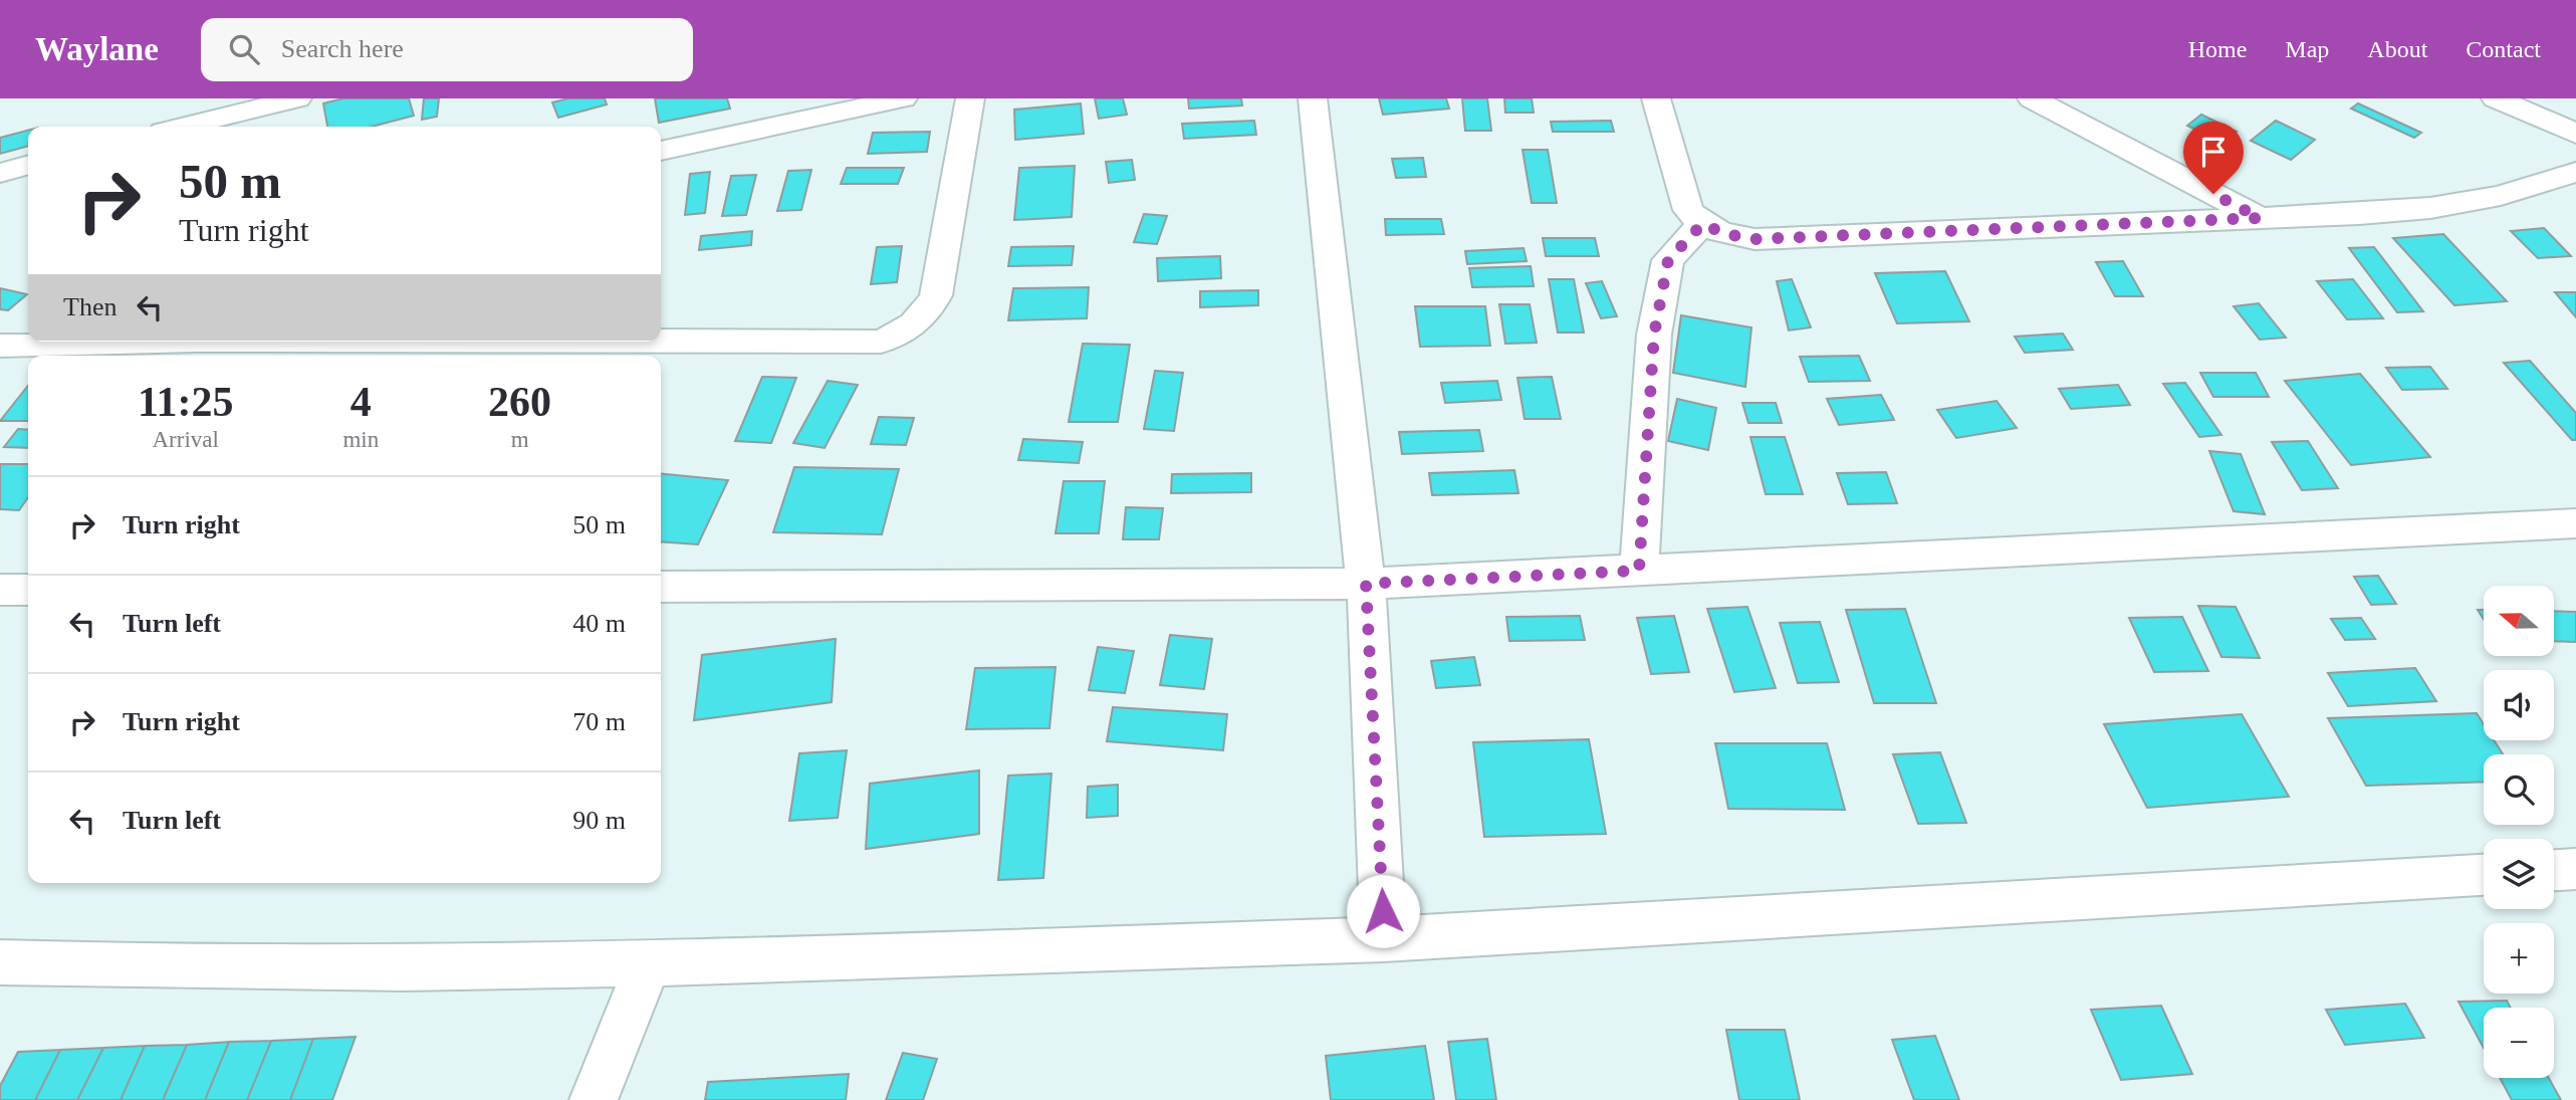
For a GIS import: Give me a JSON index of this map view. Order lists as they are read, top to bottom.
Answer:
{
  "north": "left",
  "page": {
    "header": "Waylane",
    "search": "Search here",
    "nav": [
      "Home",
      "Map",
      "About",
      "Contact"
    ],
    "turn": ["50 m", "Turn right"],
    "then": "Then",
    "eta": [
      "11:25",
      "Arrival",
      "4",
      "min",
      "260",
      "m"
    ],
    "list": [
      {
        "name": "Turn right",
        "value": "50 m"
      },
      {
        "name": "Turn left",
        "value": "40 m"
      },
      {
        "name": "Turn right",
        "value": "70 m"
      },
      {
        "name": "Turn left",
        "value": "90 m"
      }
    ],
    "map_buttons": ["+", "−"]
  }
}
